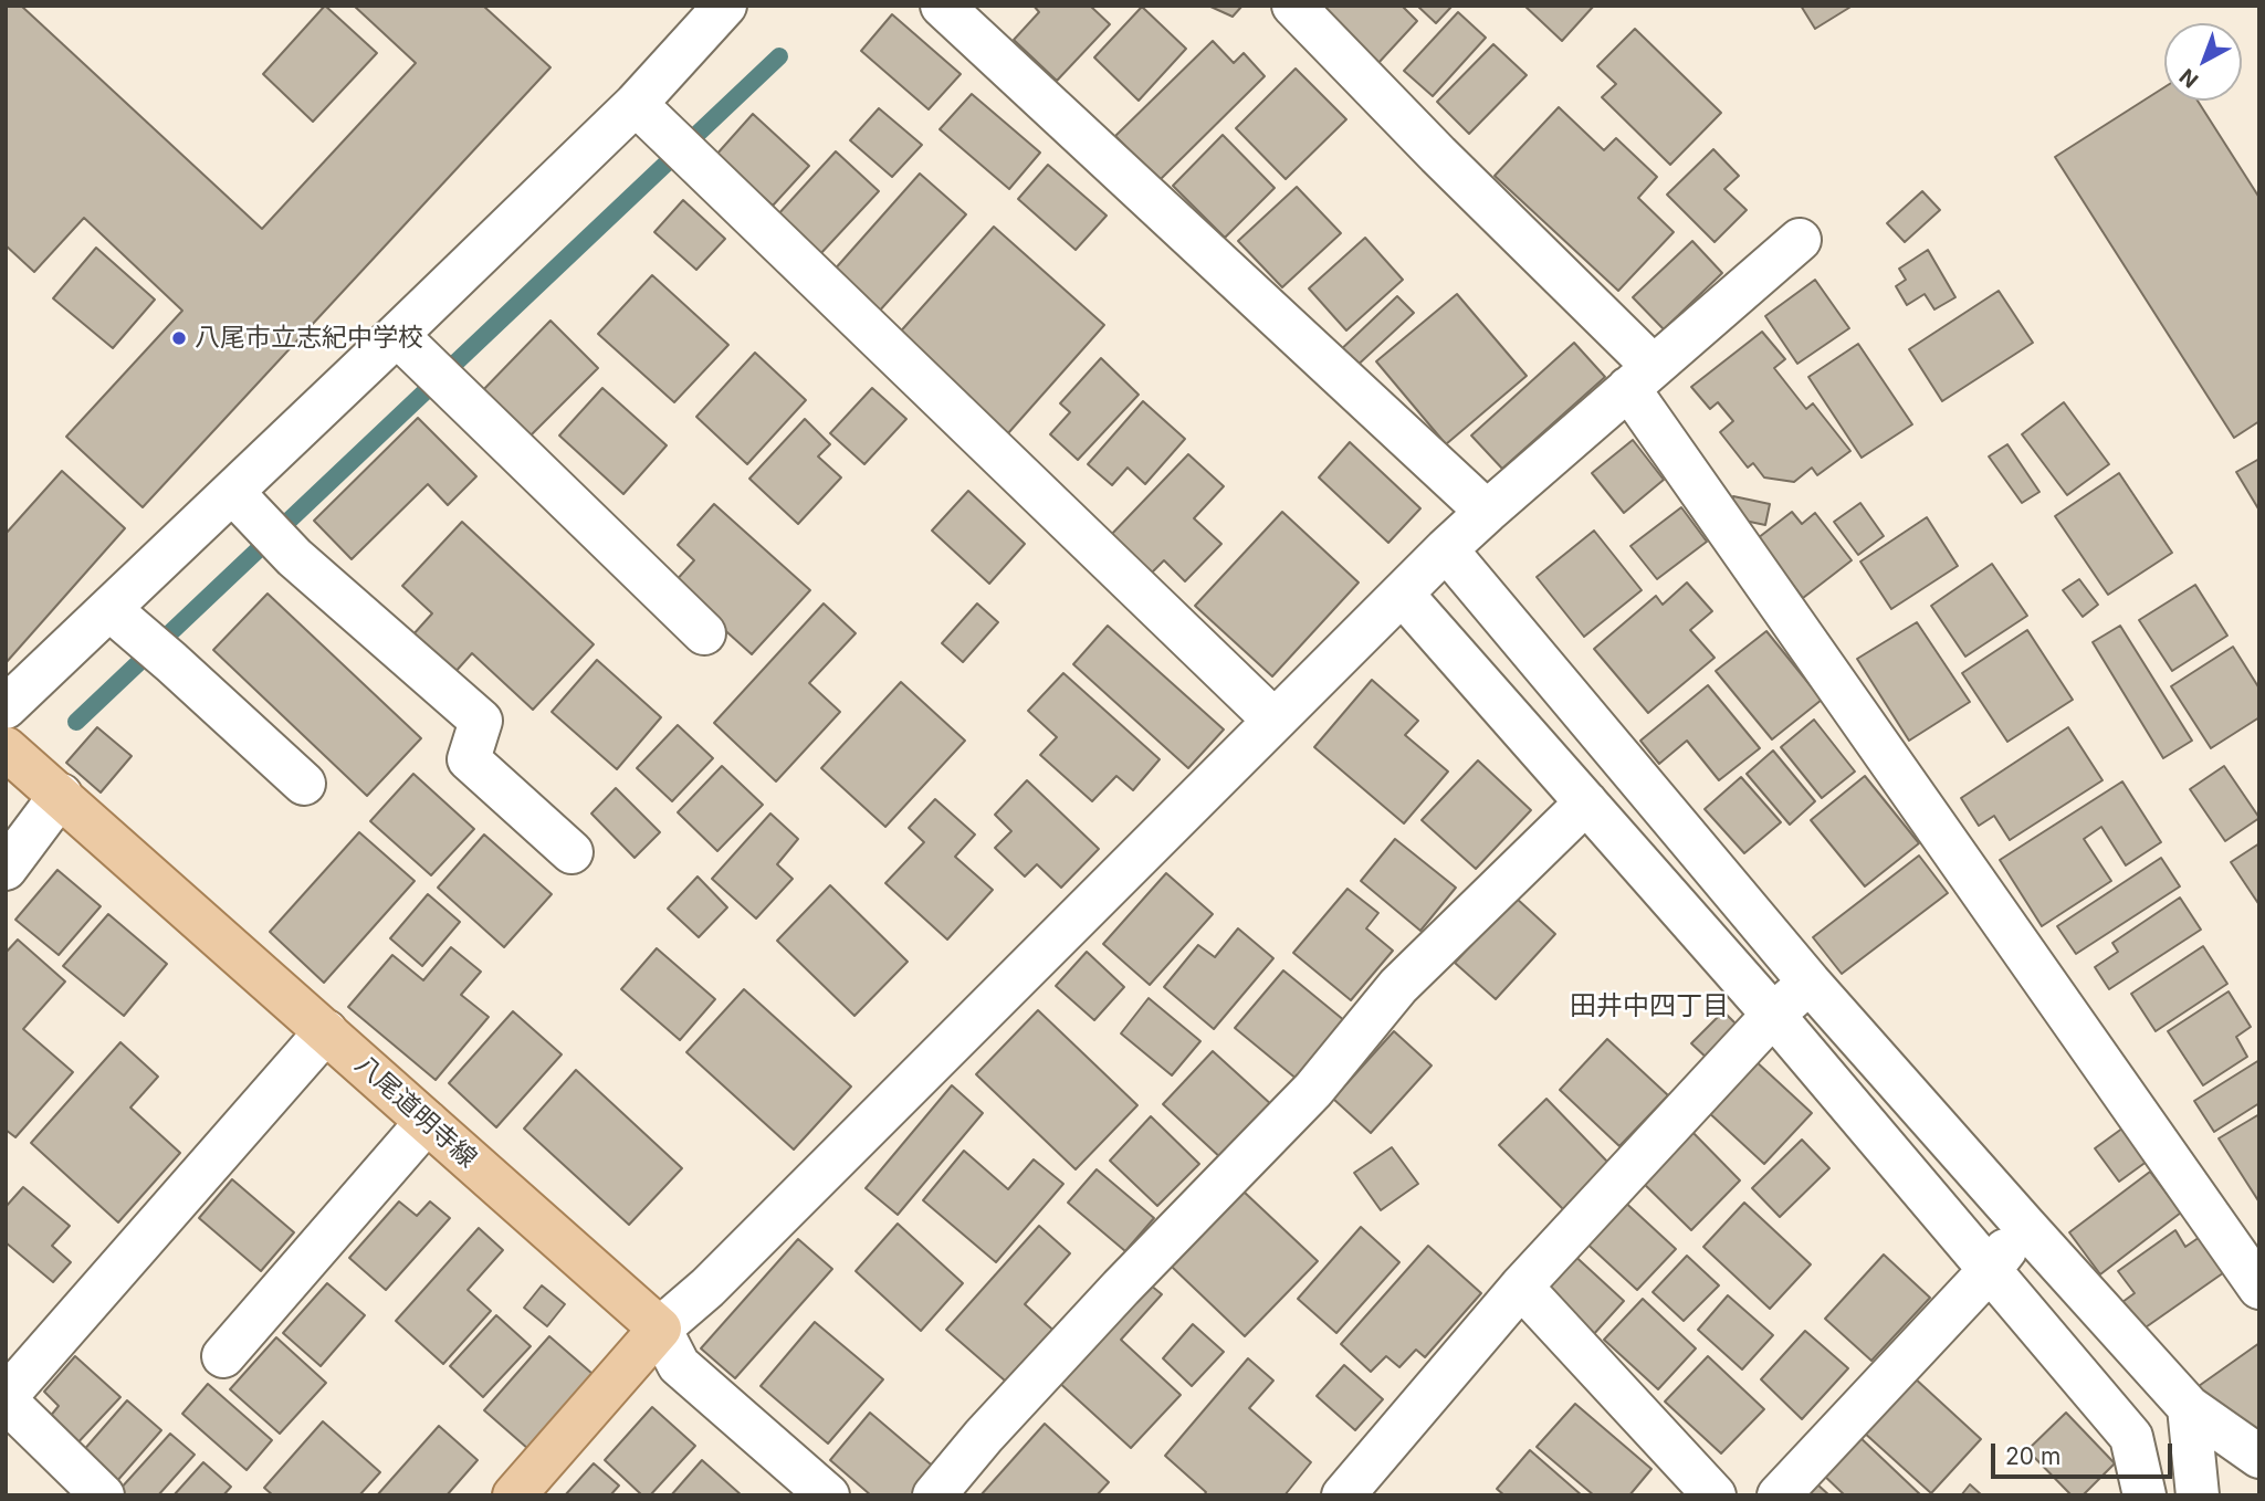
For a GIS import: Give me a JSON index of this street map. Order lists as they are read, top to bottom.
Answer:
{
  "streets": {
    "main road": ["八尾道明寺線"]
  },
  "districts": ["田井中四丁目"],
  "places": ["八尾市立志紀中学校"],
  "scale_bar": "20 m",
  "north": "bottom left"
}
